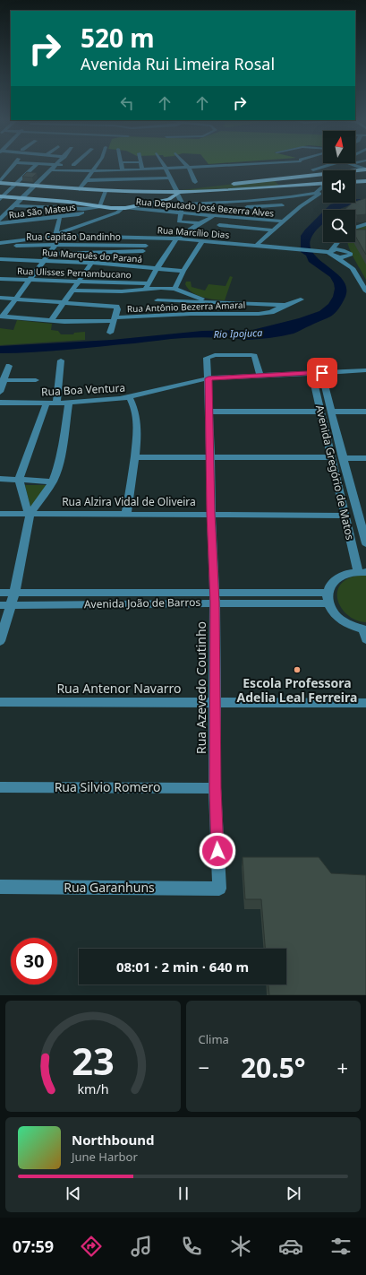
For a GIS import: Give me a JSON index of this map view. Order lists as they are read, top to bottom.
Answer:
{
  "streets": {
    "street": [
      "Rua Deputado José Bezerra Alves",
      "Rua São Mateus",
      "Rua Marcílio Dias",
      "Rua Capitão Dandinho",
      "Rua Marquês do Paraná",
      "Rua Ulisses Pernambucano",
      "Rua Antônio Bezerra Amaral",
      "Rua Boa Ventura",
      "Avenida Gregório de Matos",
      "Rua Alzira Vidal de Oliveira",
      "Avenida João de Barros",
      "Rua Azevedo Coutinho",
      "Rua Antenor Navarro",
      "Rua Silvio Romero",
      "Rua Garanhuns"
    ]
  },
  "crossings": [
    ["Rua Boa Ventura", "Avenida Gregório de Matos"],
    ["Rua Boa Ventura", "Rua Azevedo Coutinho"],
    ["Avenida Gregório de Matos", "Rua Alzira Vidal de Oliveira"],
    ["Avenida Gregório de Matos", "Avenida João de Barros"],
    ["Rua Alzira Vidal de Oliveira", "Rua Azevedo Coutinho"],
    ["Avenida João de Barros", "Rua Azevedo Coutinho"],
    ["Rua Azevedo Coutinho", "Rua Antenor Navarro"],
    ["Rua Azevedo Coutinho", "Rua Silvio Romero"],
    ["Rua Azevedo Coutinho", "Rua Garanhuns"]
  ],
  "water": ["Rio Ipojuca"],
  "places": ["Escola Professora Adelia Leal Ferreira"],
  "north": "top",
  "page": {
    "turn": ["520 m", "Avenida Rui Limeira Rosal"],
    "limit": "30",
    "trip": "08:01 · 2 min · 640 m",
    "tile": "Clima",
    "heat": ["−", "20.5°", "+"],
    "song": ["Northbound", "June Harbor"],
    "tabs": "07:59",
    "gauge": ["23", "km/h"]
  }
}
